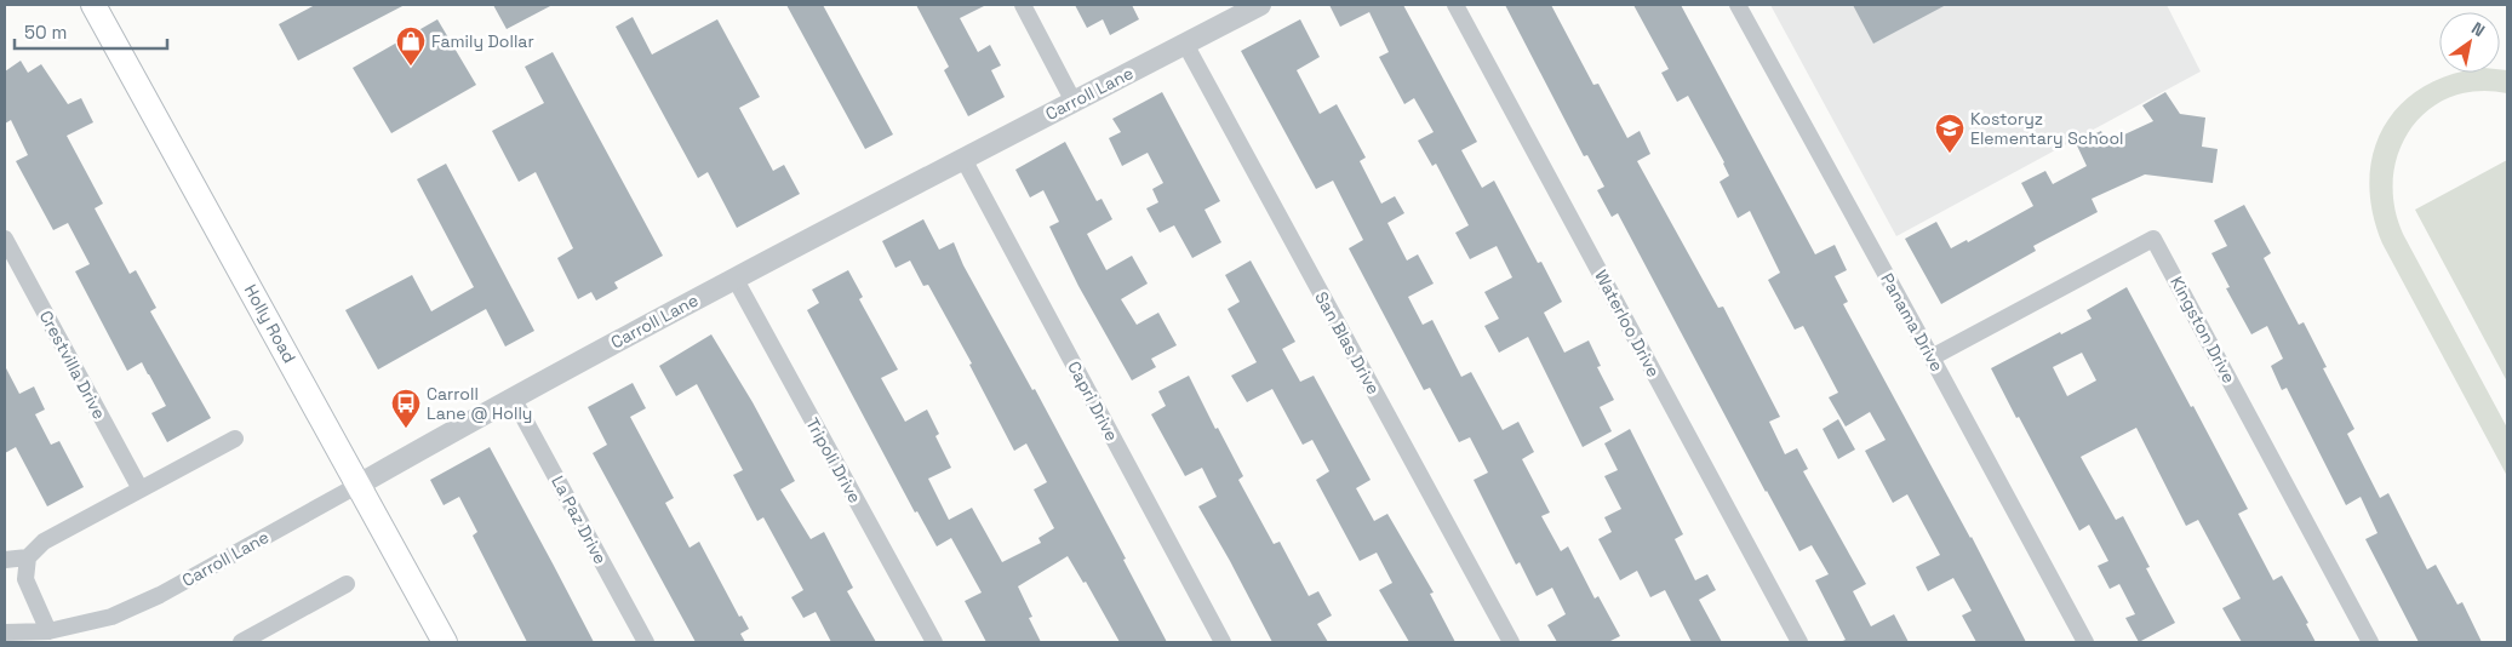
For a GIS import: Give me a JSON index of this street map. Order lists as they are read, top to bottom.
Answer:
{
  "streets": {
    "main road": ["Holly Road"],
    "street": [
      "Carroll Lane",
      "Panama Drive",
      "Waterloo Drive",
      "Kingston Drive",
      "San Blas Drive",
      "Crestvilla Drive",
      "Capri Drive",
      "Tripoli Drive",
      "La Paz Drive"
    ]
  },
  "crossings": [
    ["Carroll Lane", "Holly Road"],
    ["Carroll Lane", "San Blas Drive"],
    ["Carroll Lane", "Capri Drive"],
    ["Carroll Lane", "Tripoli Drive"],
    ["Carroll Lane", "La Paz Drive"],
    ["Panama Drive", "Kingston Drive"]
  ],
  "places": {
    "shop": ["Family Dollar"],
    "school or university": ["Kostoryz Elementary School"],
    "bus stop": ["Carroll Lane @ Holly"]
  },
  "scale_bar": "50 m",
  "north": "top right"
}
